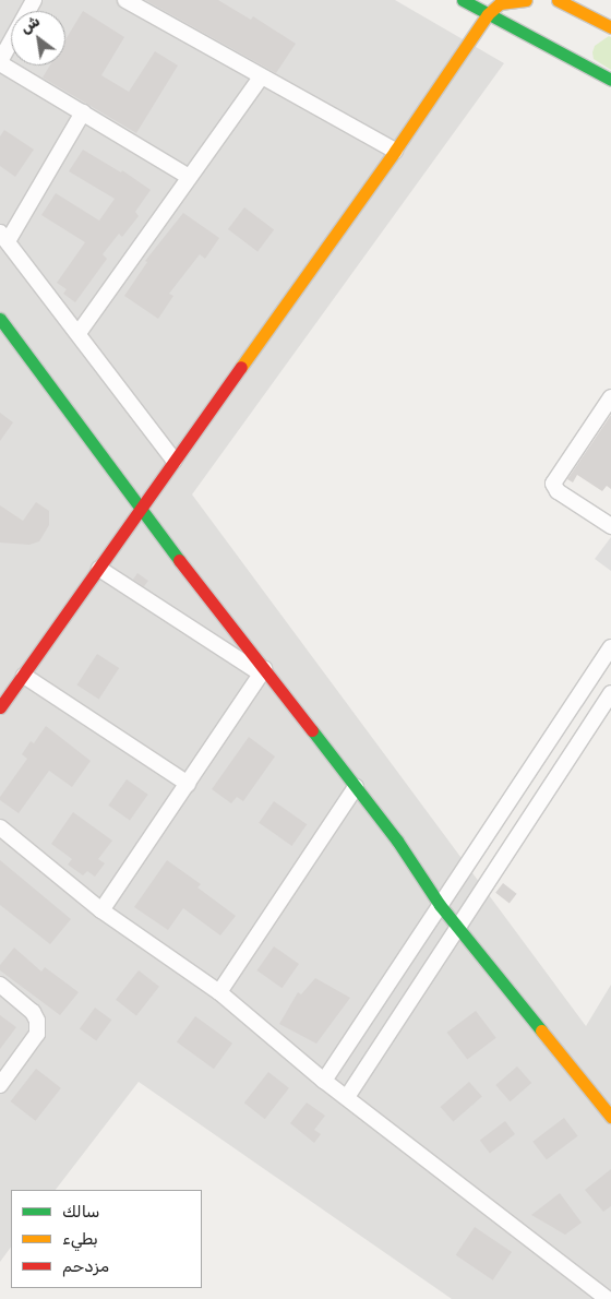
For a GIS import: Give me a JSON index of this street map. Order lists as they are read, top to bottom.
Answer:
{
  "legend": ["سالك", "بطيء", "مزدحم"],
  "north": "top left"
}
